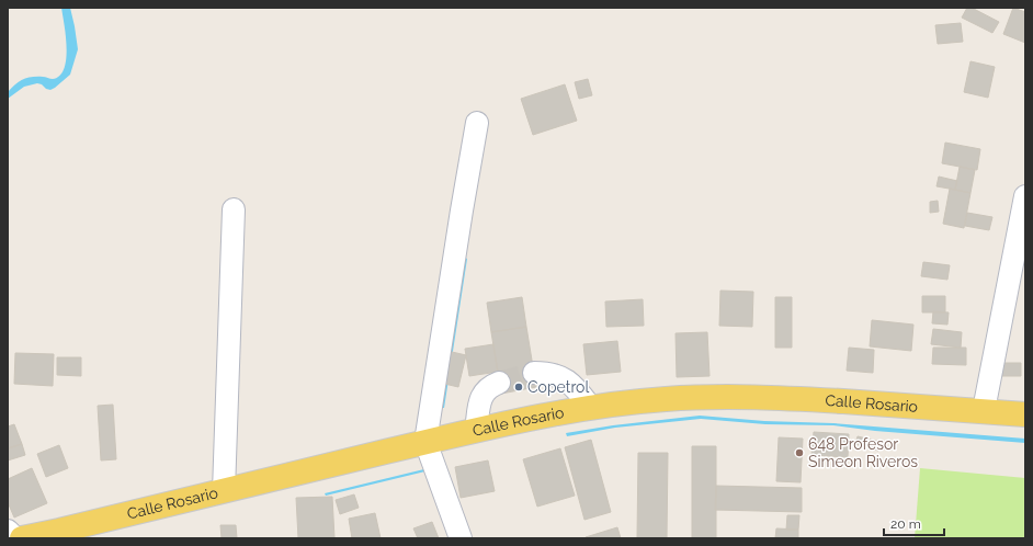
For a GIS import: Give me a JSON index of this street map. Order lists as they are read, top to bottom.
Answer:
{
  "streets": {
    "main road": ["Calle Rosario"]
  },
  "places": ["Copetrol", "648 Profesor Simeon Riveros"],
  "scale_bar": "20 m"
}
